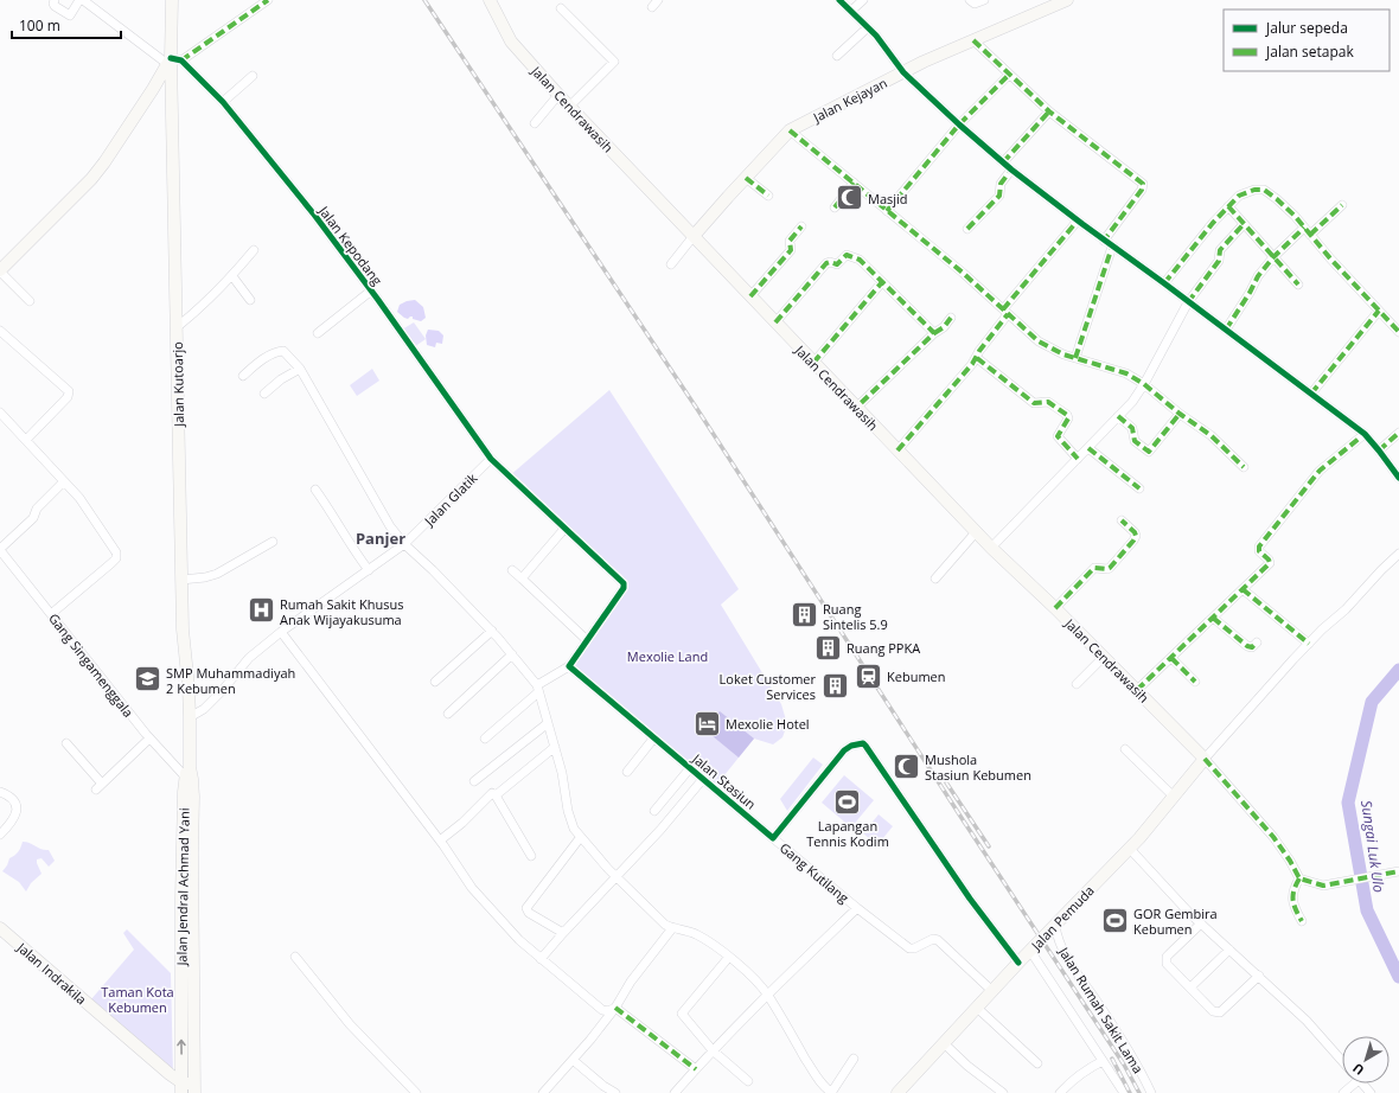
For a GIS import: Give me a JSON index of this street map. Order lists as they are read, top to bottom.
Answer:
{
  "streets": {
    "main road": [
      "Jalan Kejayan",
      "Jalan Cendrawasih",
      "Jalan Kutoarjo",
      "Jalan Jendral Achmad Yani",
      "Jalan Pemuda",
      "Jalan Indrakila"
    ],
    "street": [
      "Jalan Kepodang",
      "Jalan Glatik",
      "Gang Singamenggala",
      "Jalan Stasiun",
      "Gang Kutilang",
      "Jalan Rumah Sakit Lama"
    ]
  },
  "crossings": [
    ["Jalan Kejayan", "Jalan Cendrawasih"],
    ["Jalan Cendrawasih", "Jalan Pemuda"],
    ["Jalan Kepodang", "Jalan Kutoarjo"],
    ["Jalan Kepodang", "Jalan Glatik"],
    ["Jalan Kutoarjo", "Jalan Glatik"],
    ["Jalan Kutoarjo", "Gang Singamenggala"],
    ["Jalan Kutoarjo", "Jalan Jendral Achmad Yani"],
    ["Gang Singamenggala", "Jalan Jendral Achmad Yani"],
    ["Jalan Stasiun", "Gang Kutilang"],
    ["Gang Kutilang", "Jalan Pemuda"],
    ["Jalan Jendral Achmad Yani", "Jalan Indrakila"],
    ["Jalan Pemuda", "Jalan Rumah Sakit Lama"]
  ],
  "districts": ["Panjer"],
  "water": ["Sungai Luk Ulo"],
  "parks": ["Mexolie Land", "Taman Kota Kebumen"],
  "places": {
    "mosque": ["Masjid", "Mushola Stasiun Kebumen"],
    "hospital": ["Rumah Sakit Khusus Anak Wijayakusuma"],
    "building": ["Ruang Sintelis 5.9", "Ruang PPKA", "Loket Customer Services"],
    "station": ["Kebumen"],
    "school or university": ["SMP Muhammadiyah 2 Kebumen"],
    "hotel": ["Mexolie Hotel"],
    "sports": ["Lapangan Tennis Kodim", "GOR Gembira Kebumen"]
  },
  "legend": ["Jalur sepeda", "Jalan setapak"],
  "scale_bar": "100 m",
  "north": "bottom left"
}
